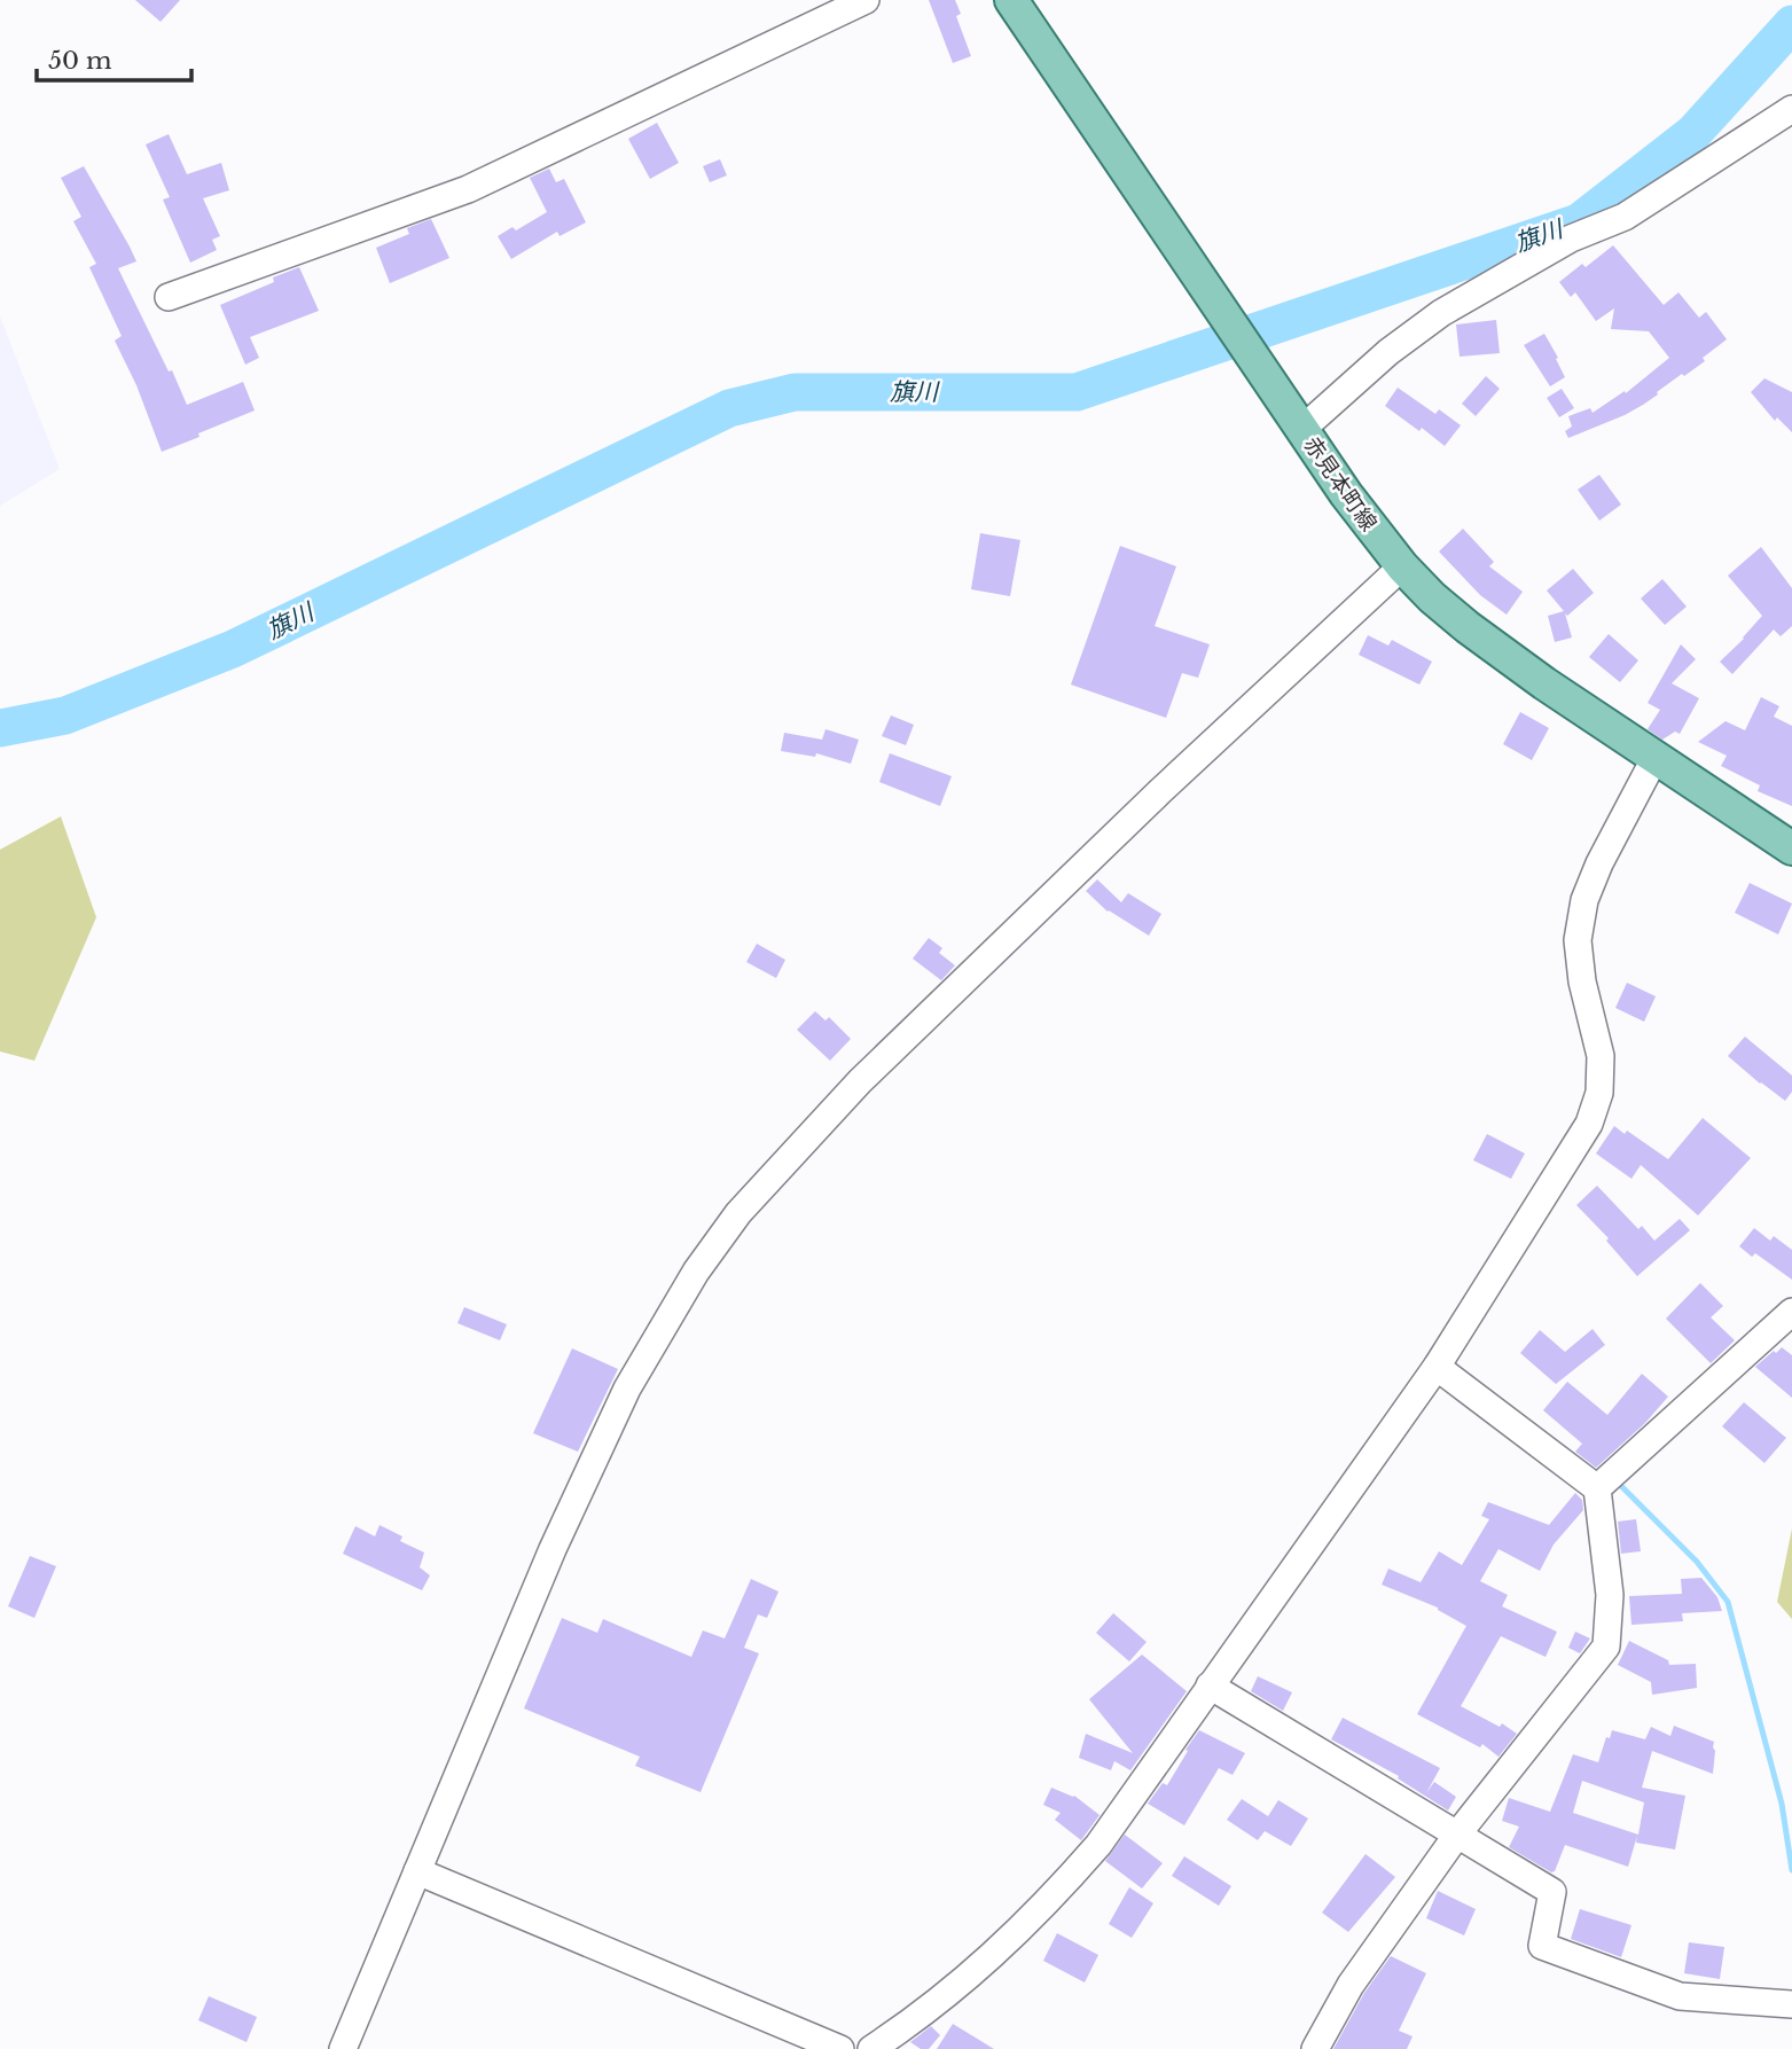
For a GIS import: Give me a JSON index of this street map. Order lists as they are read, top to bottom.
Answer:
{
  "streets": {
    "main road": ["赤見本町線"]
  },
  "water": ["旗川"],
  "scale_bar": "50 m"
}
